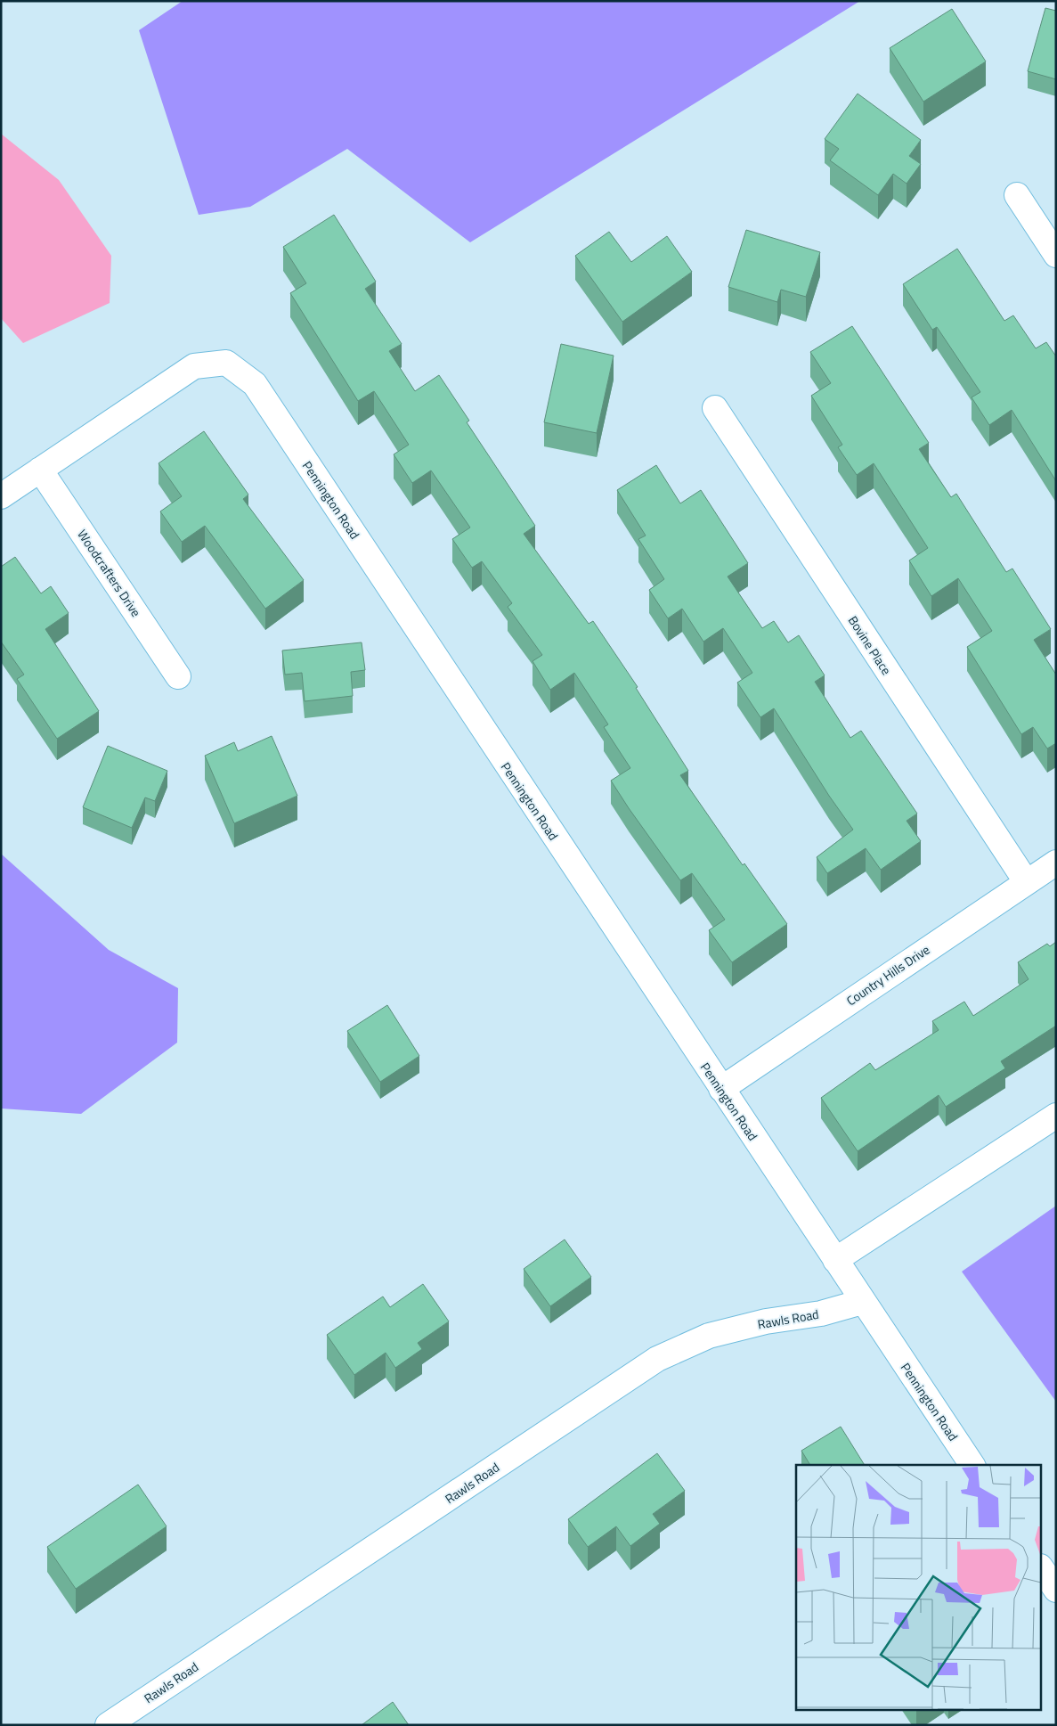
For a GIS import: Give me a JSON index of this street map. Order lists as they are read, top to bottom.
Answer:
{
  "streets": {
    "street": [
      "Pennington Road",
      "Woodcrafters Drive",
      "Bovine Place",
      "Country Hills Drive",
      "Rawls Road"
    ]
  },
  "crossings": [
    ["Pennington Road", "Woodcrafters Drive"],
    ["Pennington Road", "Country Hills Drive"],
    ["Pennington Road", "Rawls Road"],
    ["Bovine Place", "Country Hills Drive"]
  ]
}
